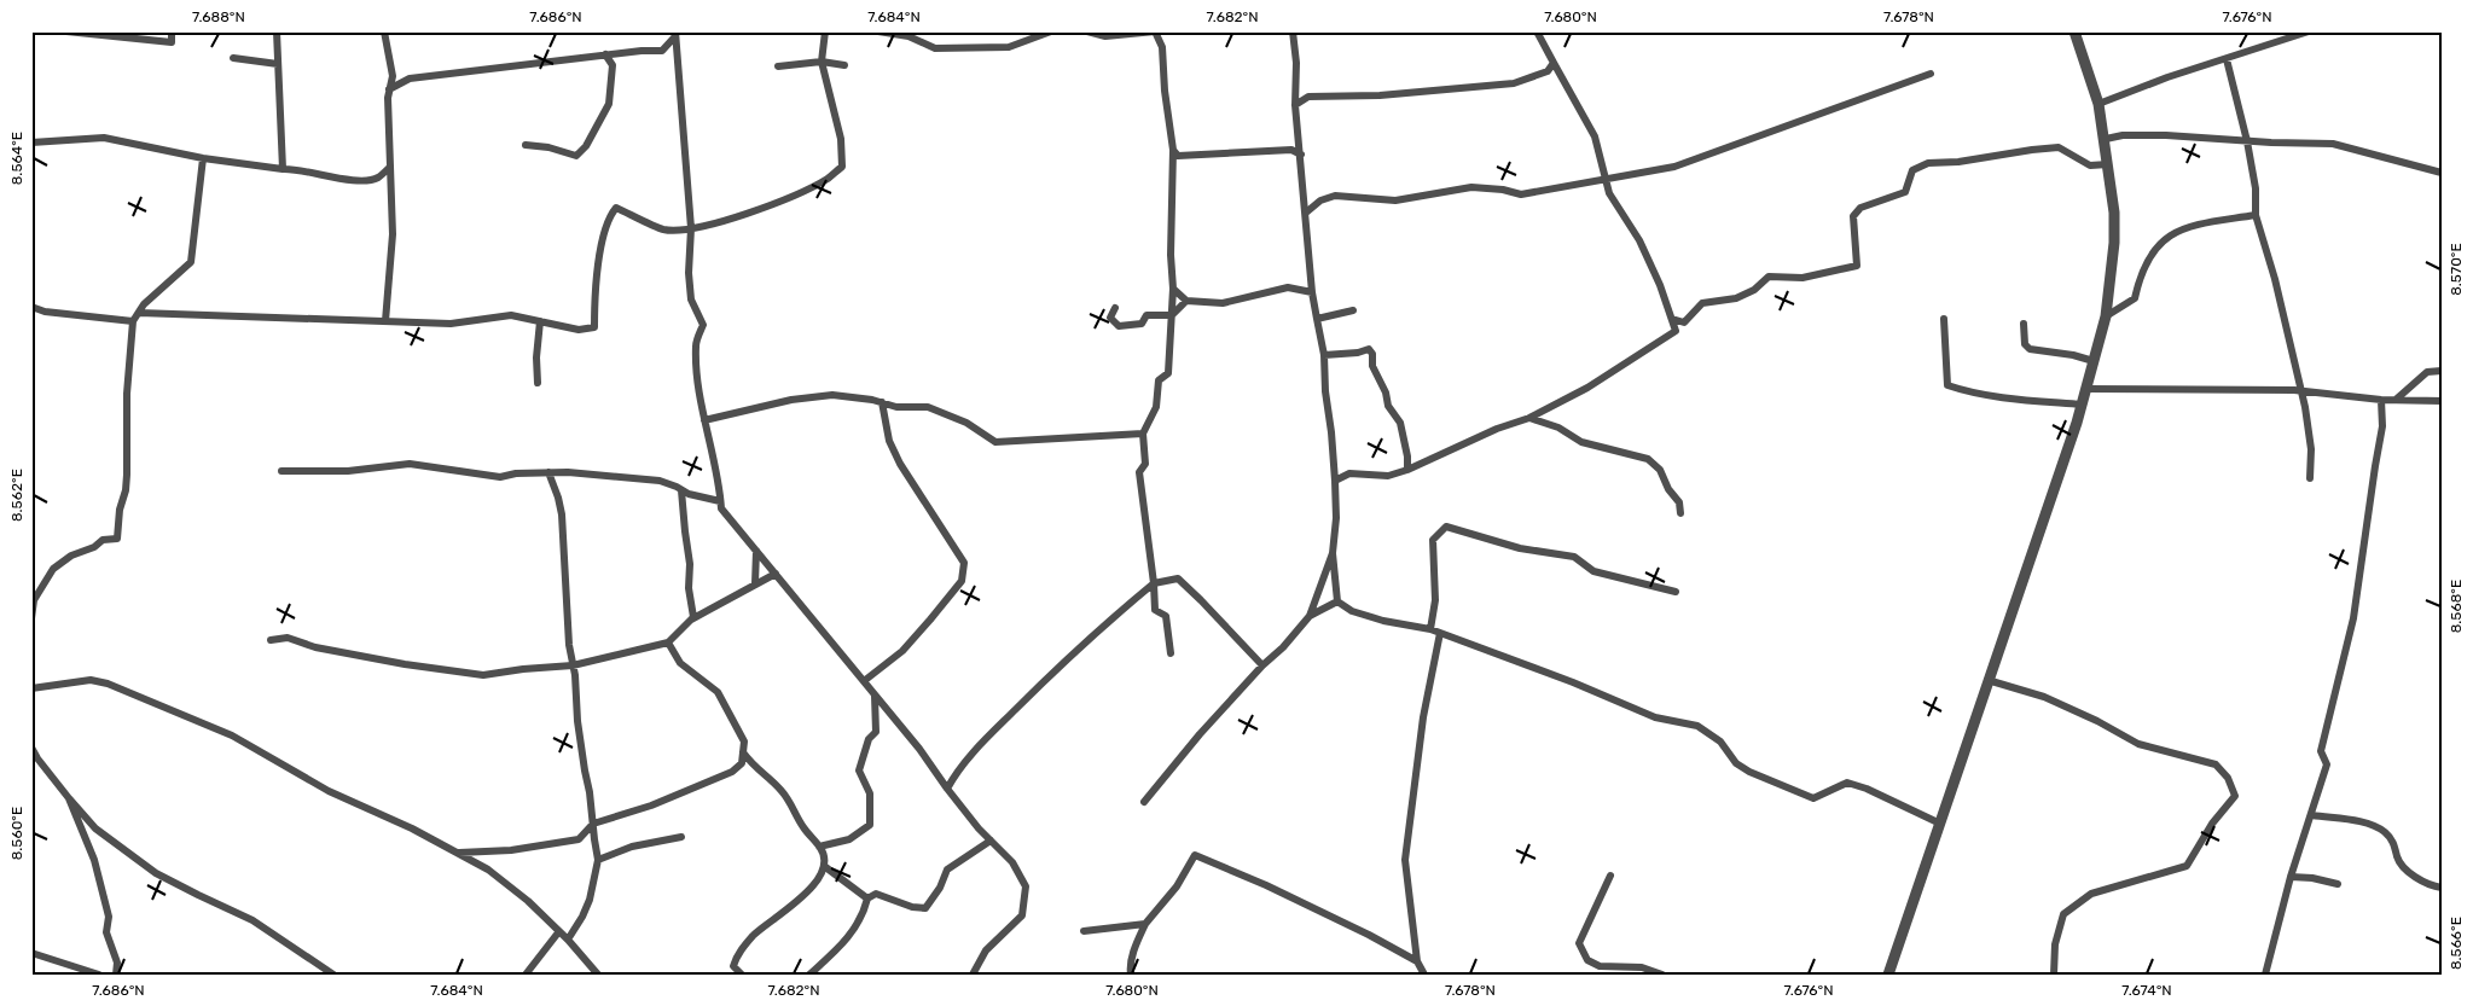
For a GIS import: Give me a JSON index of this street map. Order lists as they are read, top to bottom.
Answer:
{
  "coordinates": [
    "7.688°N",
    "7.686°N",
    "7.684°N",
    "7.682°N",
    "7.680°N",
    "7.678°N",
    "7.676°N",
    "8.564°E",
    "8.570°E",
    "8.562°E",
    "8.568°E",
    "8.560°E",
    "8.566°E",
    "7.674°N"
  ]
}
